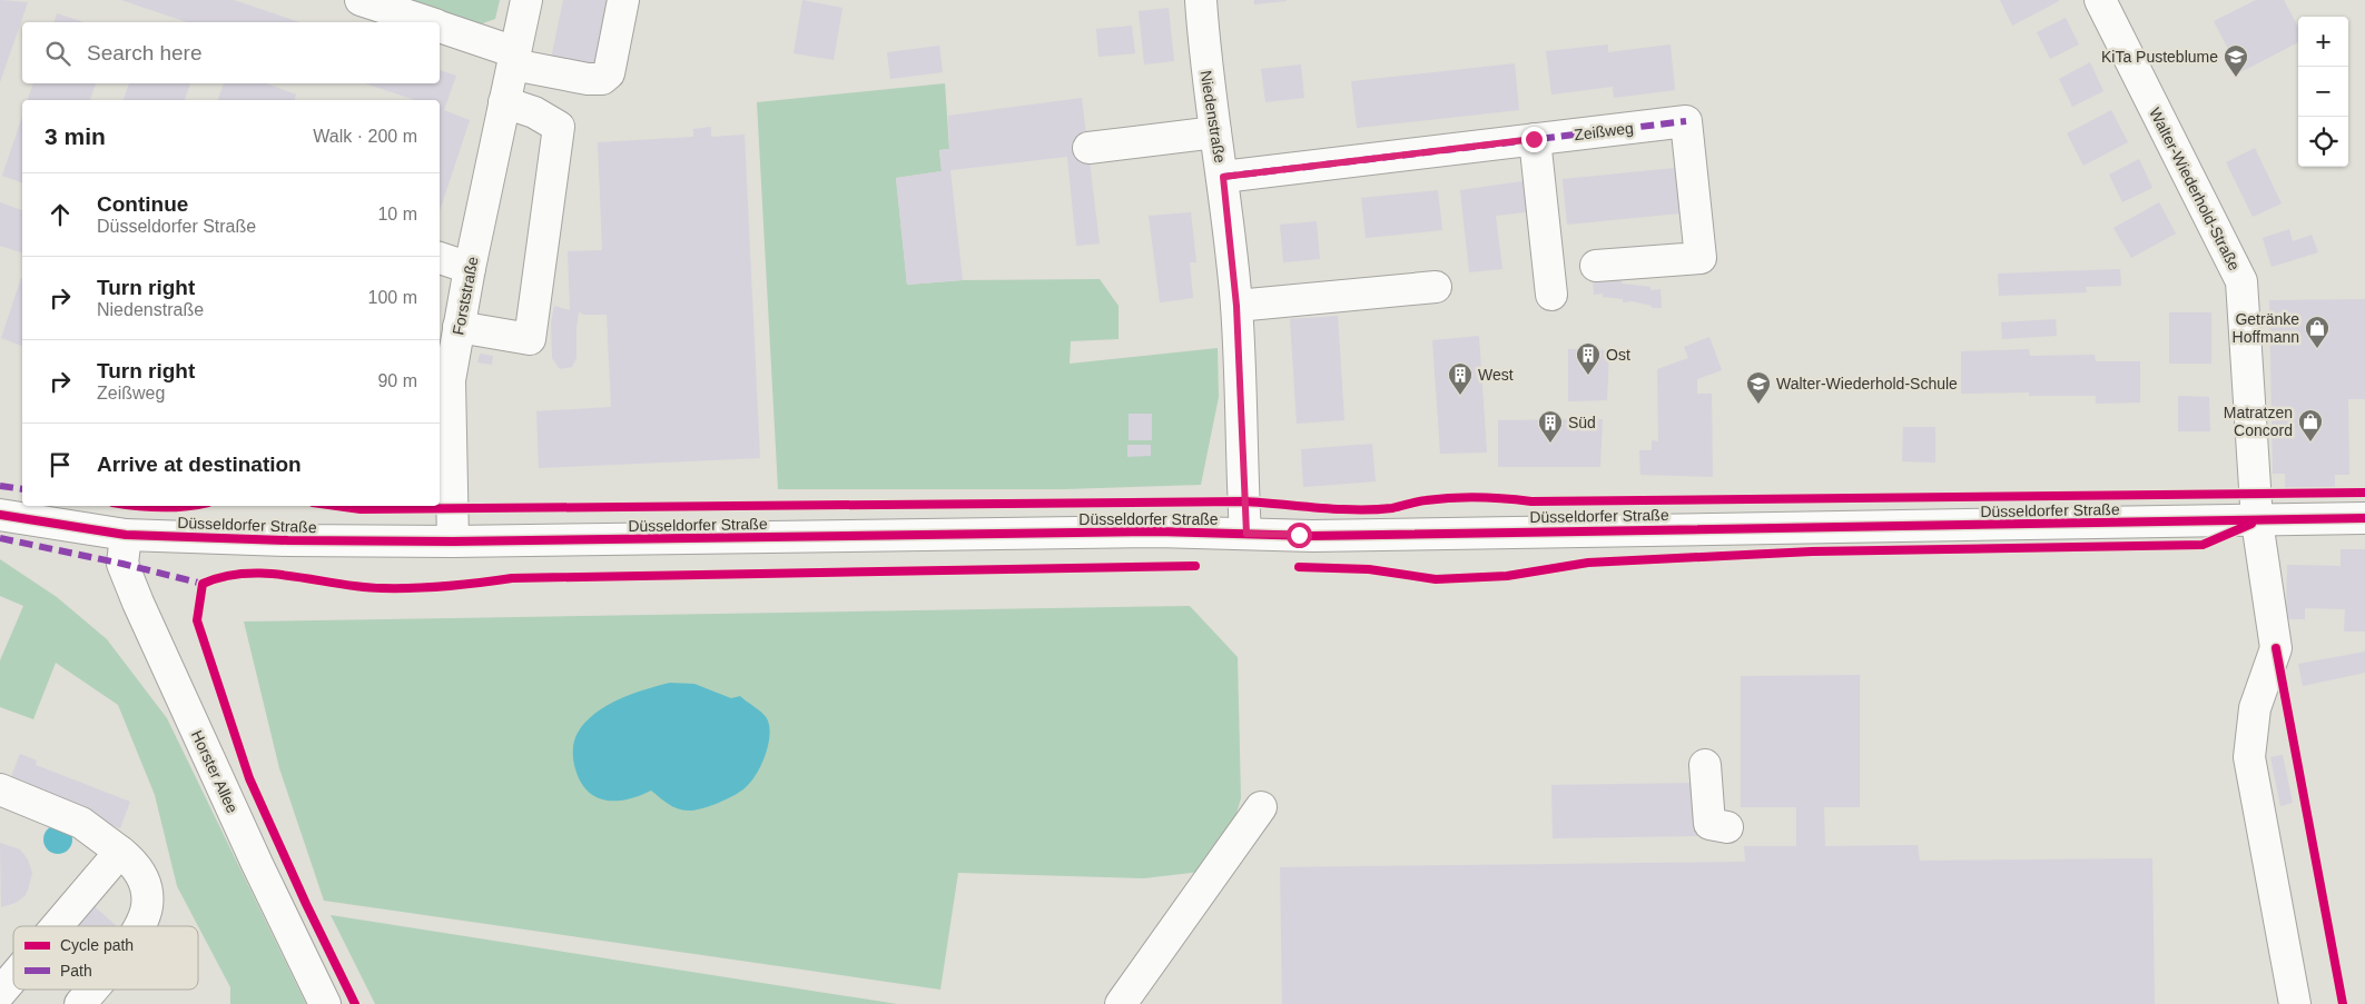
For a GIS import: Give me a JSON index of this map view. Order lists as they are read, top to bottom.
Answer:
{
  "streets": {
    "street": [
      "Niedenstraße",
      "Zeißweg",
      "Walter-Wiederhold-Straße",
      "Forststraße",
      "Düsseldorfer Straße",
      "Horster Allee"
    ]
  },
  "crossings": [
    ["Niedenstraße", "Zeißweg"],
    ["Niedenstraße", "Düsseldorfer Straße"],
    ["Walter-Wiederhold-Straße", "Düsseldorfer Straße"],
    ["Forststraße", "Düsseldorfer Straße"],
    ["Düsseldorfer Straße", "Horster Allee"]
  ],
  "places": {
    "school or university": ["KiTa Pusteblume", "Walter-Wiederhold-Schule"],
    "shop": ["Getränke Hoffmann", "Matratzen Concord"],
    "building": ["Ost", "West", "Süd"]
  },
  "legend": ["Cycle path", "Path"],
  "page": {
    "map_buttons": ["+", "−"],
    "search": "Search here",
    "heading": ["3 min", "Walk · 200 m"],
    "list": [
      ["Continue", "Düsseldorfer Straße", "10 m"],
      ["Turn right", "Niedenstraße", "100 m"],
      ["Turn right", "Zeißweg", "90 m"],
      "Arrive at destination"
    ]
  }
}
